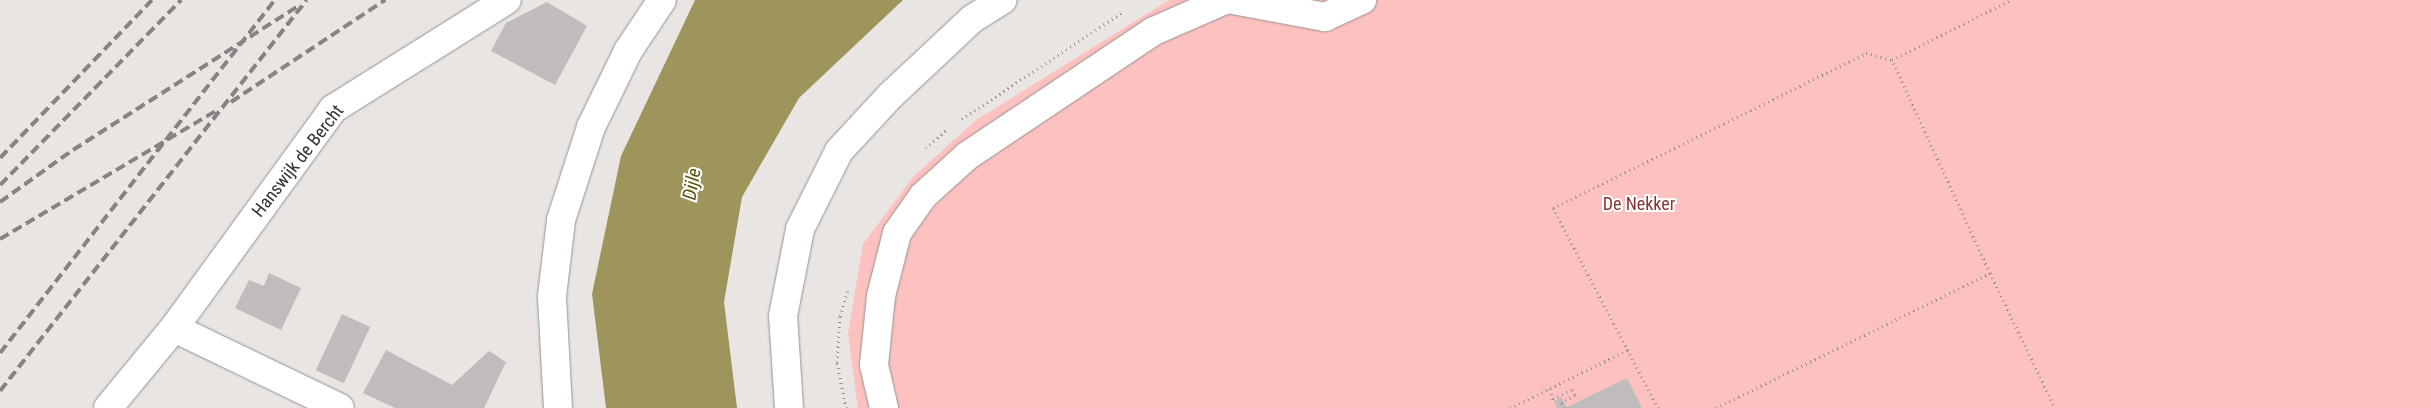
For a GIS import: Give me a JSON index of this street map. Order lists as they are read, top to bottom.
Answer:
{
  "streets": {
    "street": ["Hanswijk de Bercht"]
  },
  "water": ["Dijle"],
  "parks": ["De Nekker"]
}
